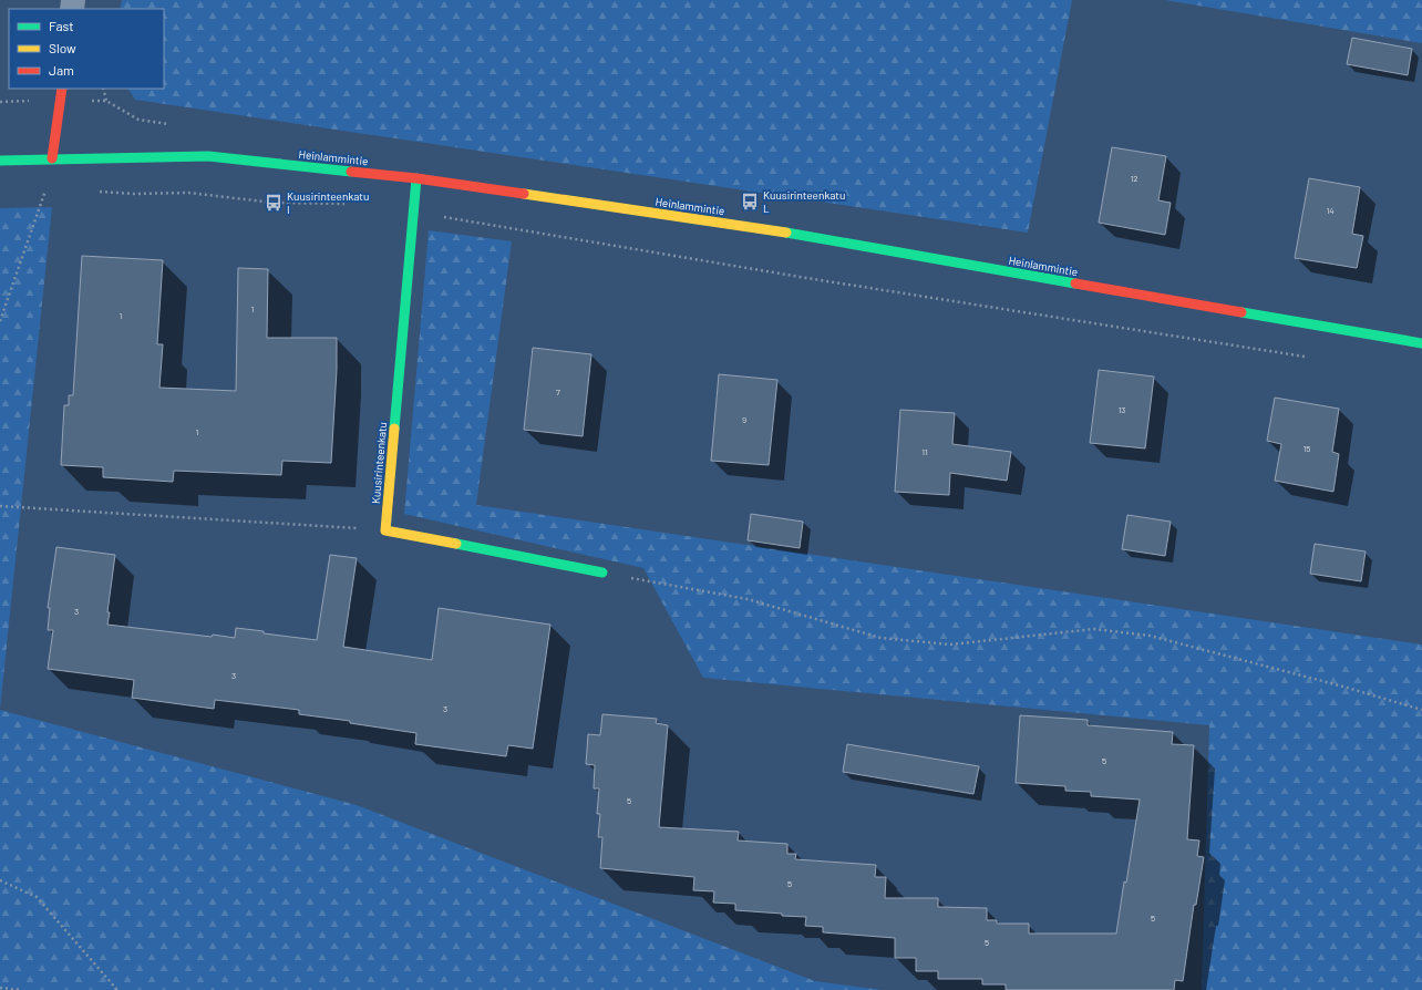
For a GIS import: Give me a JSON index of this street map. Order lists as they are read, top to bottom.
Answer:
{
  "streets": {
    "street": ["Heinlammintie", "Kuusirinteenkatu"]
  },
  "crossings": [
    ["Heinlammintie", "Kuusirinteenkatu"]
  ],
  "places": {
    "bus stop": ["Kuusirinteenkatu L", "Kuusirinteenkatu I"]
  },
  "house_numbers": [
    "12",
    "14",
    "1",
    "1",
    "7",
    "13",
    "9",
    "1",
    "15",
    "11",
    "3",
    "3",
    "3",
    "5",
    "5",
    "5",
    "5",
    "5"
  ],
  "legend": ["Fast", "Slow", "Jam"]
}
